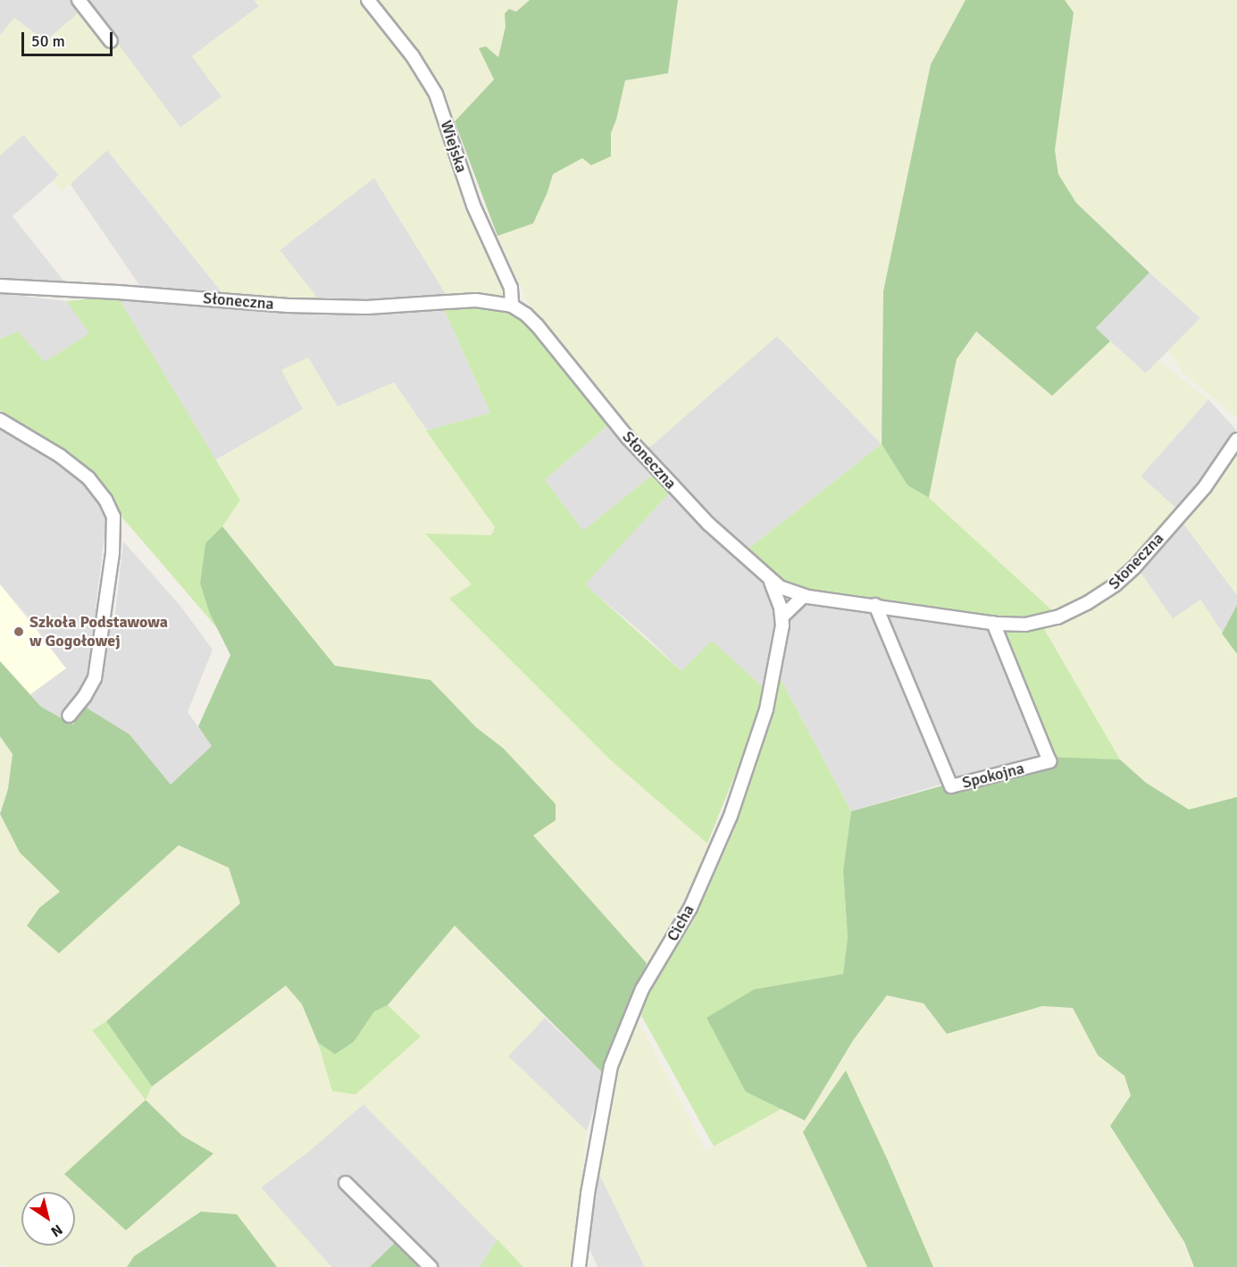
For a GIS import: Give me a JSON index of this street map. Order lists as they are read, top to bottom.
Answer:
{
  "streets": {
    "street": [
      "Wiejska",
      "Słoneczna",
      "Spokojna",
      "Cicha"
    ]
  },
  "crossings": [
    ["Wiejska", "Słoneczna"],
    ["Słoneczna", "Spokojna"],
    ["Słoneczna", "Cicha"]
  ],
  "places": ["Szkoła Podstawowa w Gogołowej"],
  "scale_bar": "50 m",
  "north": "bottom right"
}
